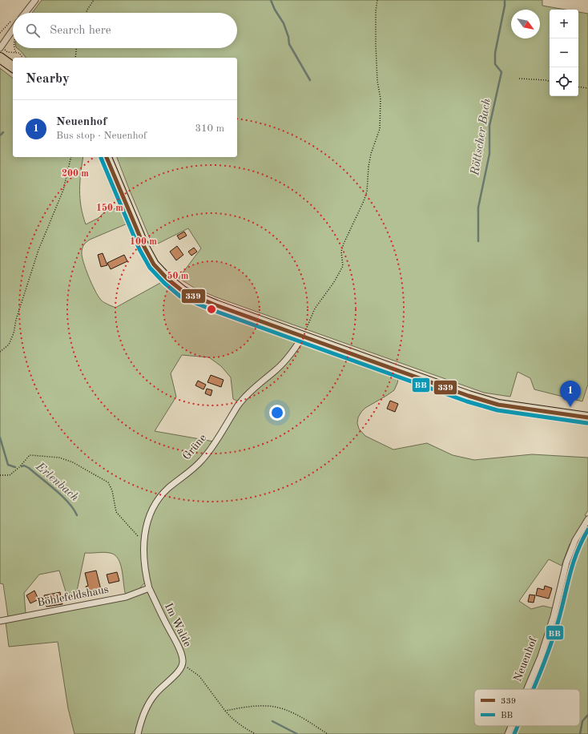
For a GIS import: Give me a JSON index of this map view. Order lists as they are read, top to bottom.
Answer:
{
  "streets": {
    "street": [
      "Grüne",
      "Böhlefeldshaus",
      "Im Walde",
      "Neuenhof"
    ]
  },
  "crossings": [
    ["Grüne", "Böhlefeldshaus"],
    ["Grüne", "Im Walde"],
    ["Böhlefeldshaus", "Im Walde"]
  ],
  "water": ["Röttscher Bach", "Erlenbach"],
  "lines": ["transit line 339", "transit line BB"],
  "legend": ["339", "BB"],
  "north": "bottom right",
  "page": {
    "map_buttons": ["+", "−"],
    "search": "Search here",
    "heading": "Nearby",
    "list": [
      {
        "mark": "1",
        "name": "Neuenhof",
        "note": "Bus stop · Neuenhof",
        "value": "310 m"
      }
    ],
    "pins": "1"
  },
  "rings": [
    "200 m",
    "150 m",
    "100 m",
    "50 m"
  ]
}
